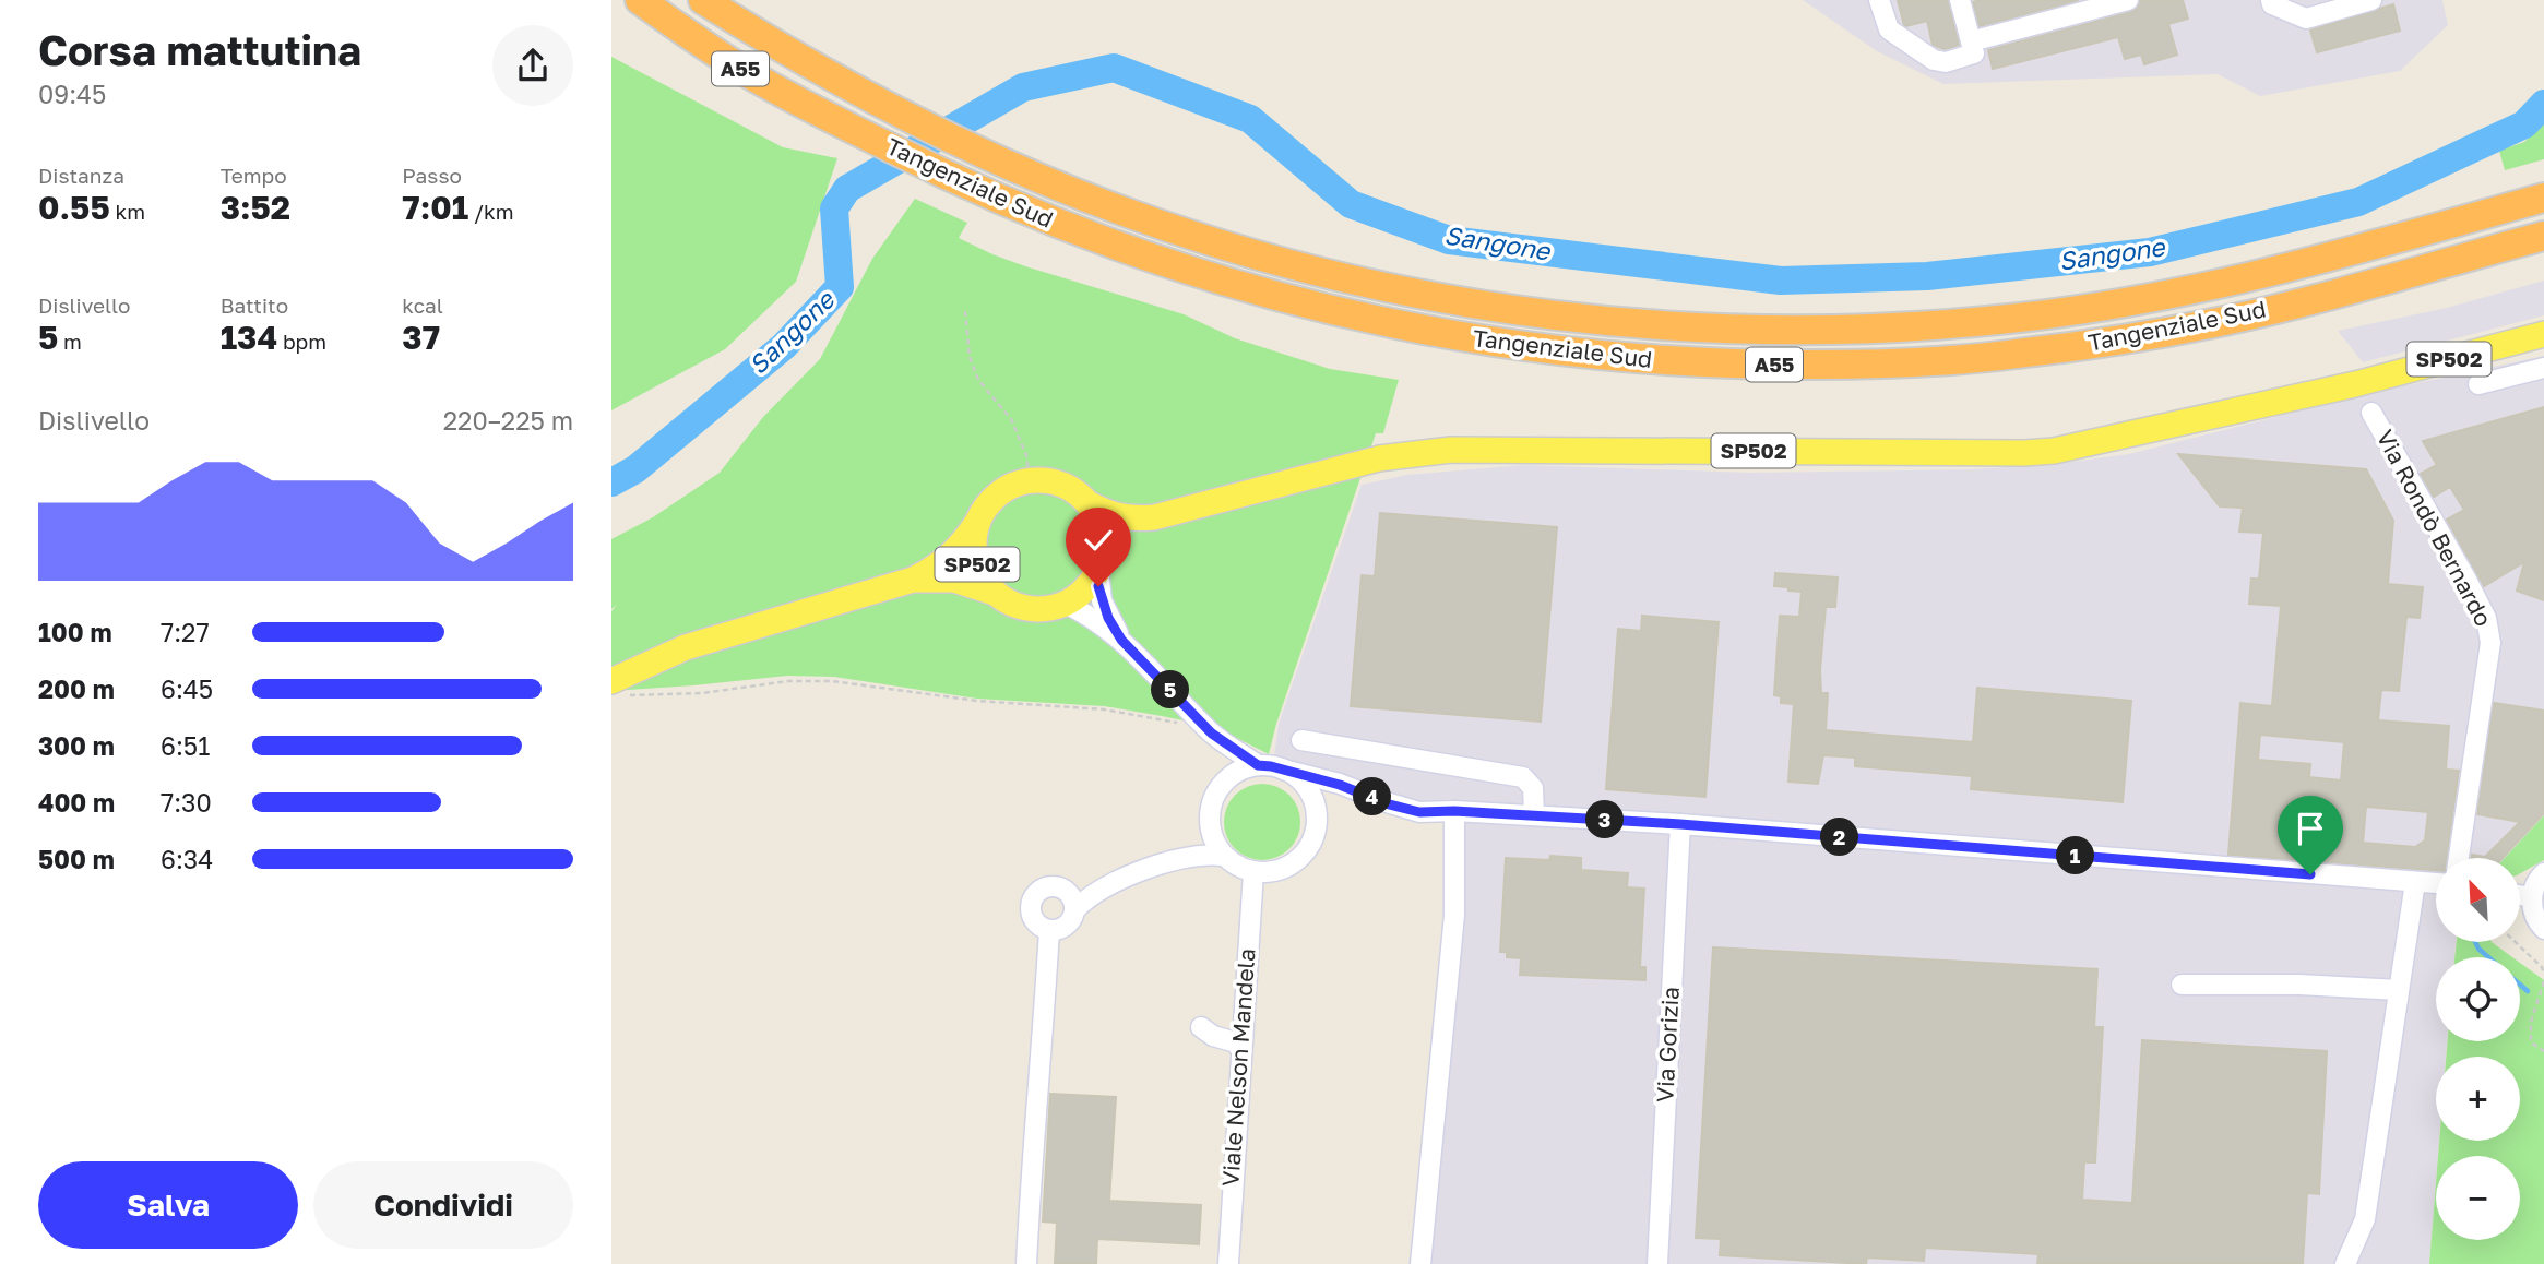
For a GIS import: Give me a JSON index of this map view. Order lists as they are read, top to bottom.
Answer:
{
  "streets": {
    "highway": ["A55", "Tangenziale Sud"],
    "main road": ["SP502"],
    "street": ["Via Rondò Bernardo", "Via Gorizia", "Viale Nelson Mandela"]
  },
  "water": ["Sangone"],
  "north": "top left",
  "page": {
    "heading": ["Corsa mattutina", "09:45"],
    "stats": [
      ["Distanza", "0.55 km"],
      ["Tempo", "3:52"],
      ["Passo", "7:01 /km"],
      ["Dislivello", "5 m"],
      ["Battito", "134 bpm"],
      ["kcal", "37"]
    ],
    "chart": ["Dislivello", "220–225 m"],
    "list": [
      {
        "name": "100 m",
        "note": "7:27"
      },
      {
        "name": "200 m",
        "note": "6:45"
      },
      {
        "name": "300 m",
        "note": "6:51"
      },
      {
        "name": "400 m",
        "note": "7:30"
      },
      {
        "name": "500 m",
        "note": "6:34"
      }
    ],
    "pins": [
      "5",
      "4",
      "3",
      "2",
      "1"
    ],
    "map_buttons": ["+", "−"],
    "buttons": ["Salva", "Condividi"]
  }
}
